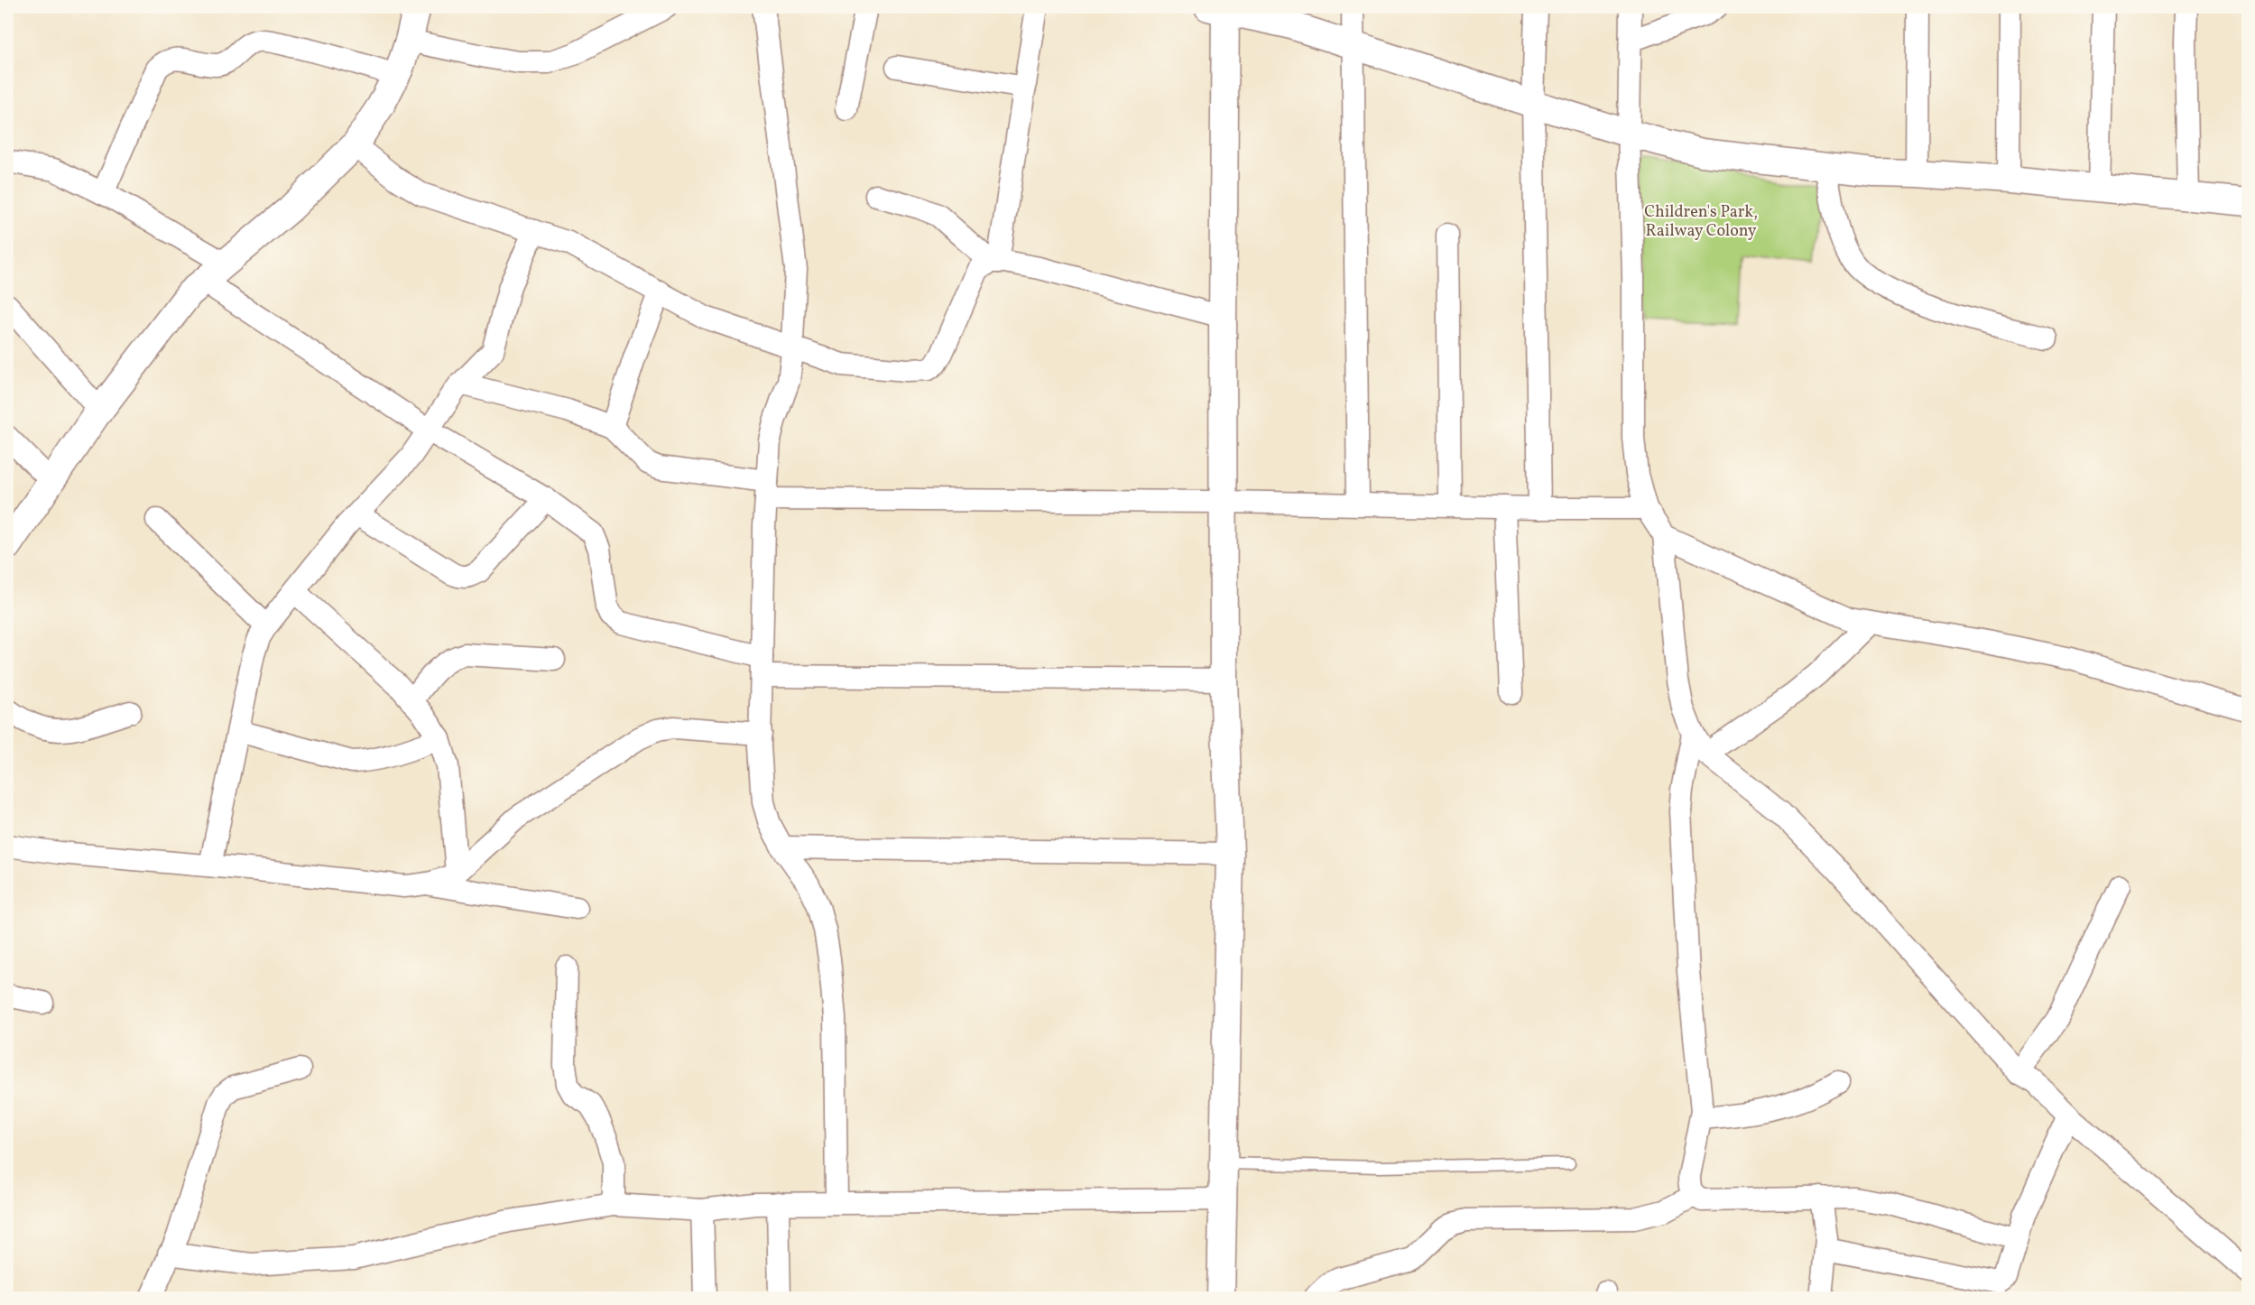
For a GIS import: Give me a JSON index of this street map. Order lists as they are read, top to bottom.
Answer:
{
  "parks": ["Children's Park, Railway Colony"]
}
